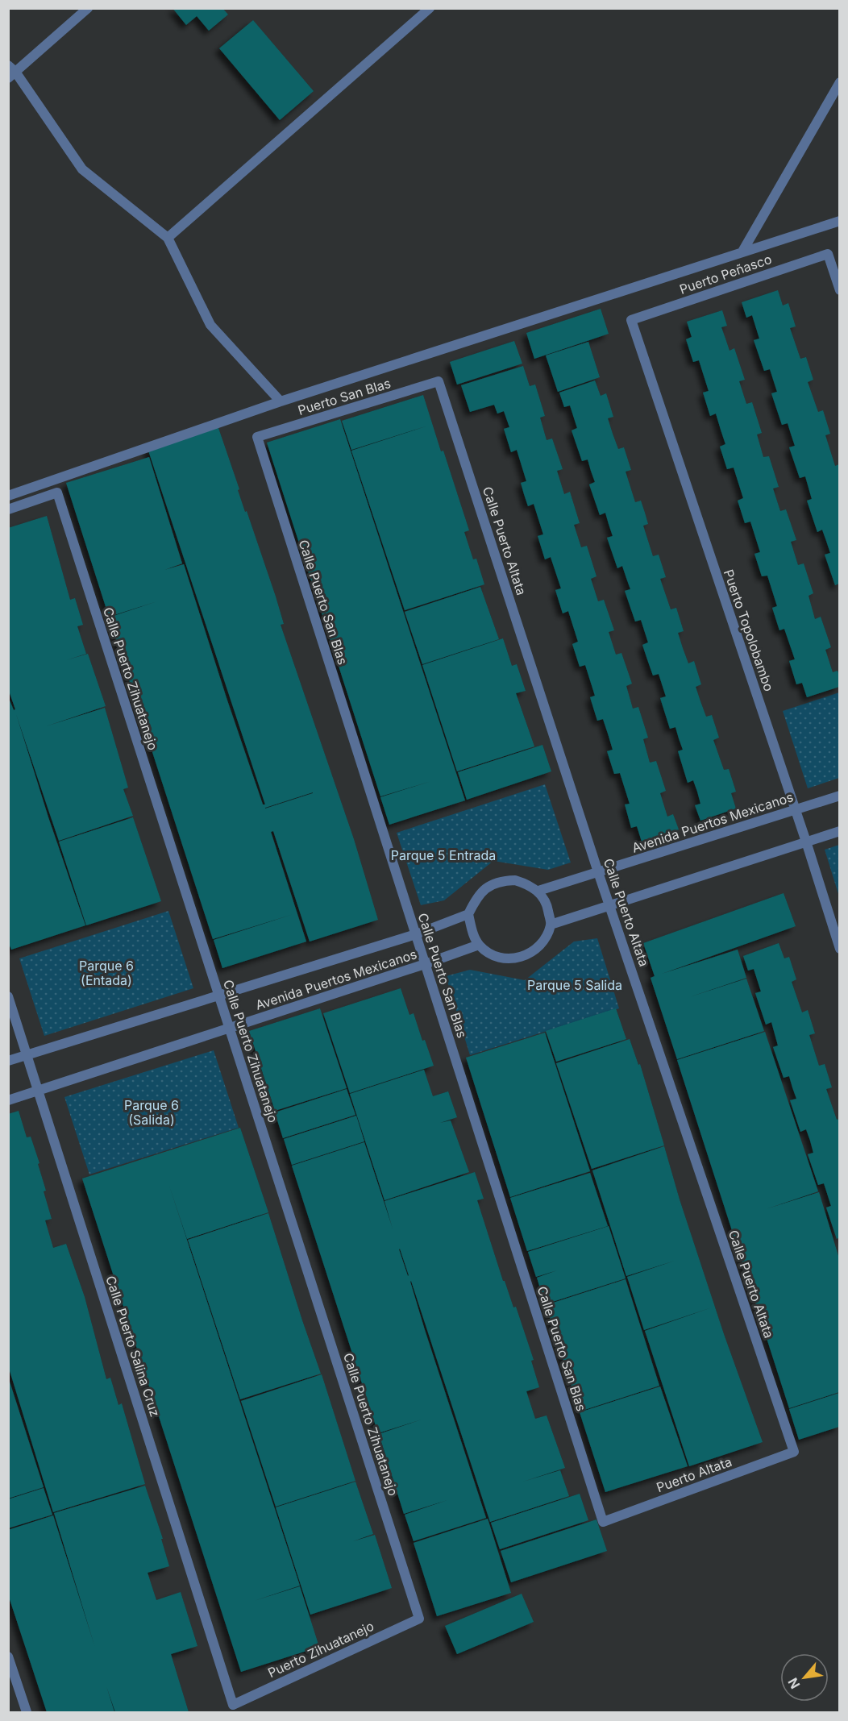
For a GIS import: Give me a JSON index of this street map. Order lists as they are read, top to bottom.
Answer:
{
  "streets": {
    "street": [
      "Puerto Peñasco",
      "Puerto San Blas",
      "Calle Puerto Altata",
      "Calle Puerto San Blas",
      "Puerto Topolobambo",
      "Calle Puerto Zihuatanejo",
      "Avenida Puertos Mexicanos",
      "Calle Puerto Salina Cruz",
      "Puerto Altata",
      "Puerto Zihuatanejo"
    ]
  },
  "crossings": [
    ["Puerto Peñasco", "Puerto Topolobambo"],
    ["Puerto San Blas", "Calle Puerto Altata"],
    ["Puerto San Blas", "Calle Puerto San Blas"],
    ["Calle Puerto Altata", "Avenida Puertos Mexicanos"],
    ["Calle Puerto Altata", "Puerto Altata"],
    ["Calle Puerto San Blas", "Avenida Puertos Mexicanos"],
    ["Calle Puerto San Blas", "Puerto Altata"],
    ["Puerto Topolobambo", "Avenida Puertos Mexicanos"],
    ["Calle Puerto Zihuatanejo", "Avenida Puertos Mexicanos"],
    ["Calle Puerto Zihuatanejo", "Puerto Zihuatanejo"],
    ["Avenida Puertos Mexicanos", "Calle Puerto Salina Cruz"],
    ["Calle Puerto Salina Cruz", "Puerto Zihuatanejo"]
  ],
  "parks": [
    "Parque 5 Entrada",
    "Parque 6 (Entada)",
    "Parque 5 Salida",
    "Parque 6 (Salida)"
  ],
  "north": "bottom left"
}
